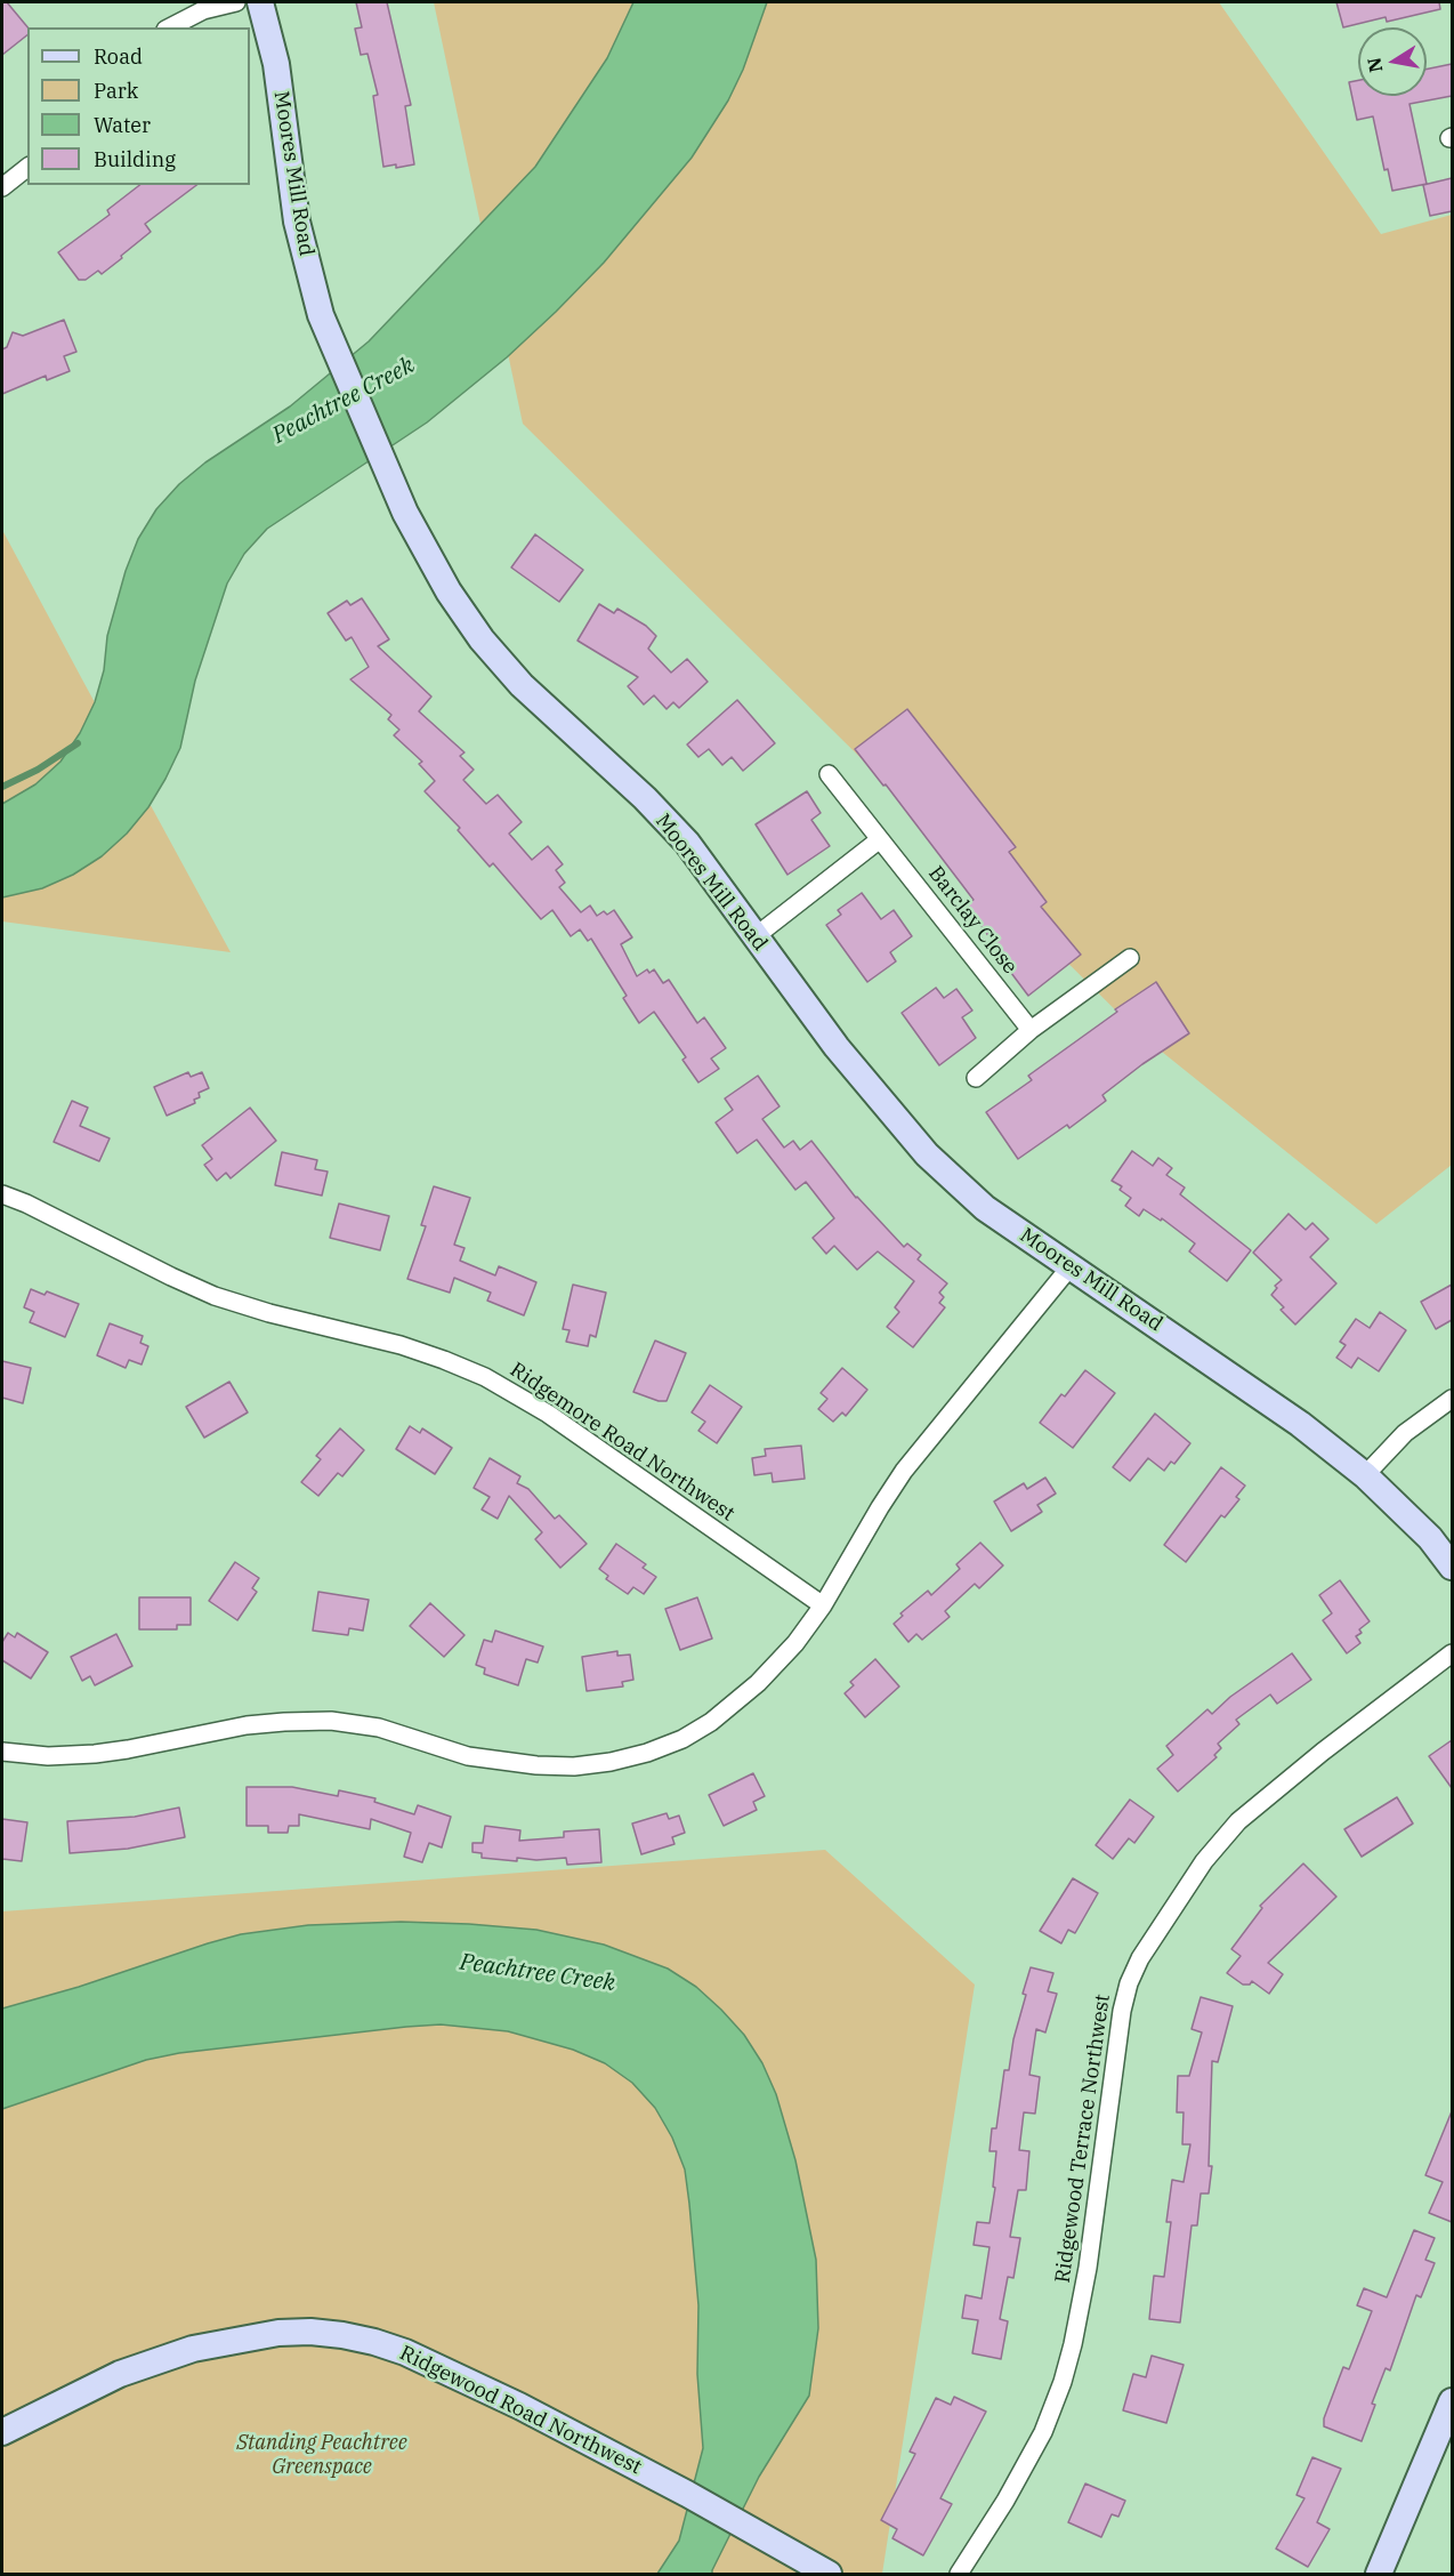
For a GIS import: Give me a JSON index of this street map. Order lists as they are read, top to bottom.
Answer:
{
  "streets": {
    "street": [
      "Moores Mill Road",
      "Barclay Close",
      "Ridgemore Road Northwest",
      "Ridgewood Terrace Northwest",
      "Ridgewood Road Northwest"
    ]
  },
  "water": ["Peachtree Creek"],
  "parks": ["Standing Peachtree Greenspace"],
  "legend": [
    "Road",
    "Park",
    "Water",
    "Building"
  ],
  "north": "left"
}
